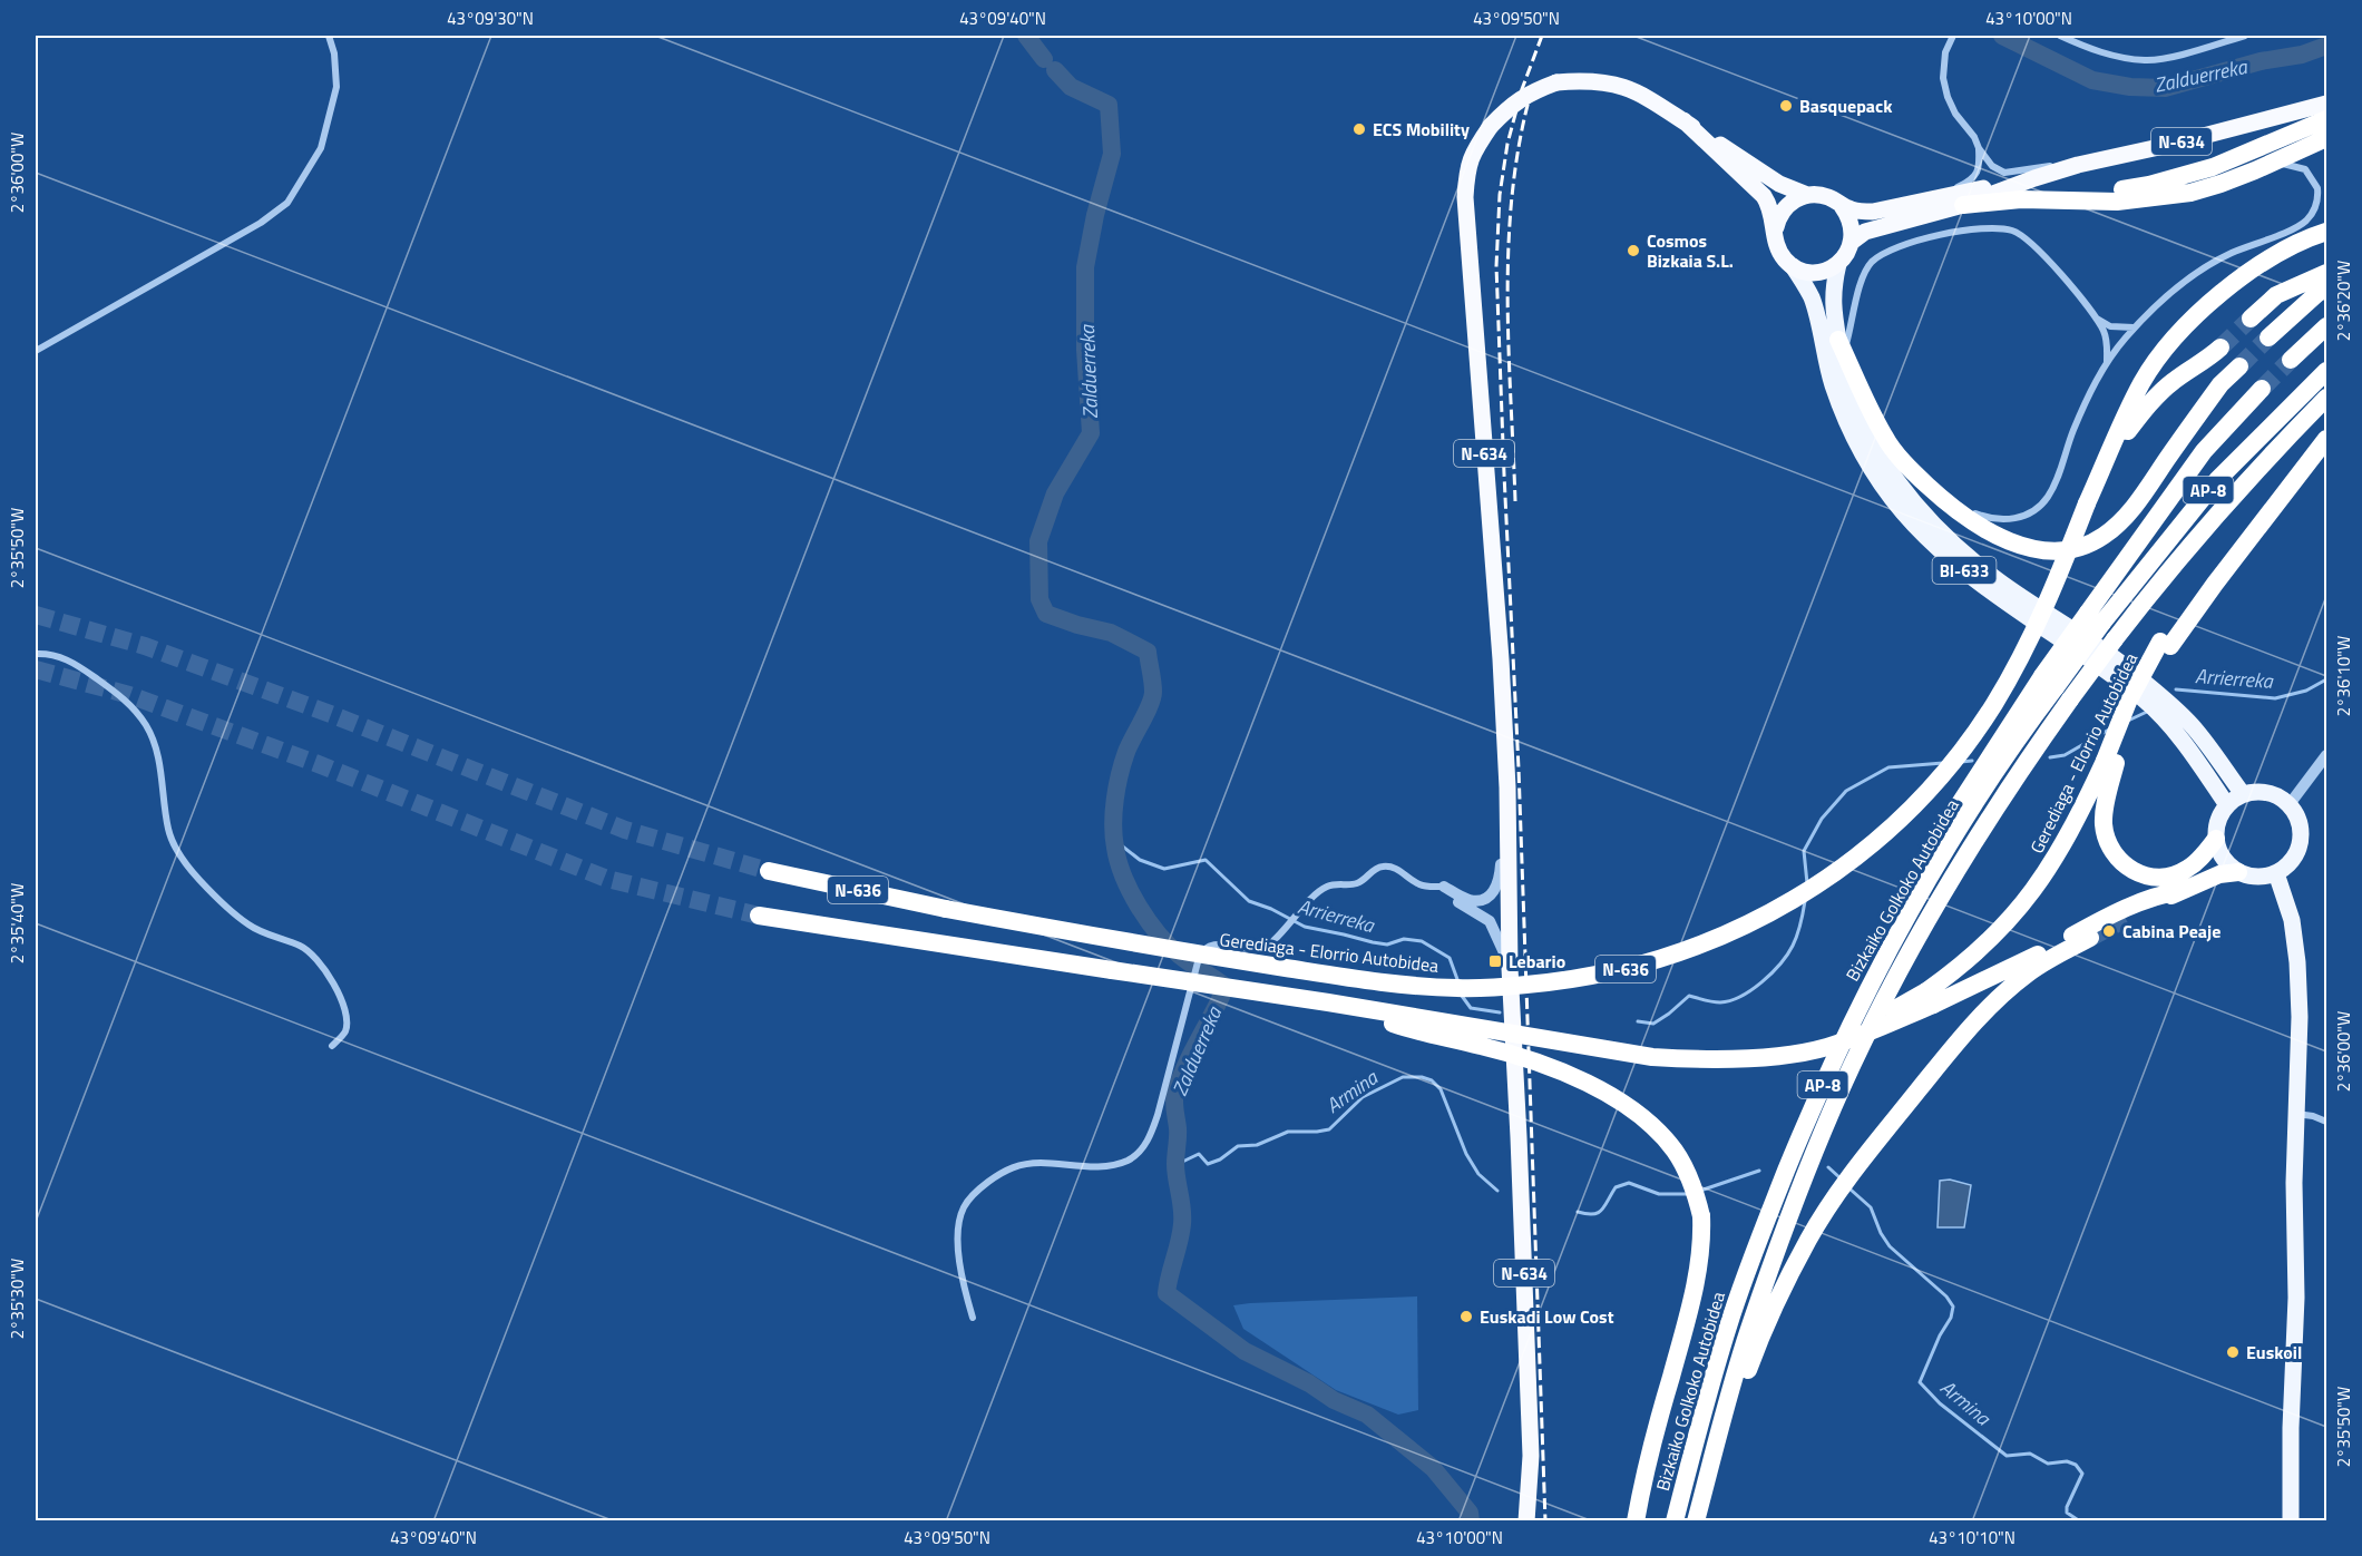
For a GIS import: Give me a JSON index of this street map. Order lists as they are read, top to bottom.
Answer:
{
  "streets": {
    "highway": [
      "N-634",
      "AP-8",
      "Gerediaga - Elorrio Autobidea",
      "N-636",
      "Bizkaiko Golkoko Autobidea"
    ],
    "main road": ["BI-633"]
  },
  "crossings": [
    ["N-634", "BI-633"]
  ],
  "water": ["Zalduerreka", "Arrierreka", "Armina"],
  "places": {
    "other": [
      "Basquepack",
      "ECS Mobility",
      "Cosmos Bizkaia S.L.",
      "Cabina Peaje",
      "Euskadi Low Cost",
      "Euskoil"
    ],
    "transit": ["Lebario"]
  },
  "coordinates": [
    "43°09'30\"N",
    "43°09'40\"N",
    "43°09'50\"N",
    "43°10'00\"N",
    "2°36'00\"W",
    "2°36'20\"W",
    "2°35'50\"W",
    "2°36'10\"W",
    "2°35'40\"W",
    "2°35'30\"W",
    "43°10'10\"N"
  ]
}
